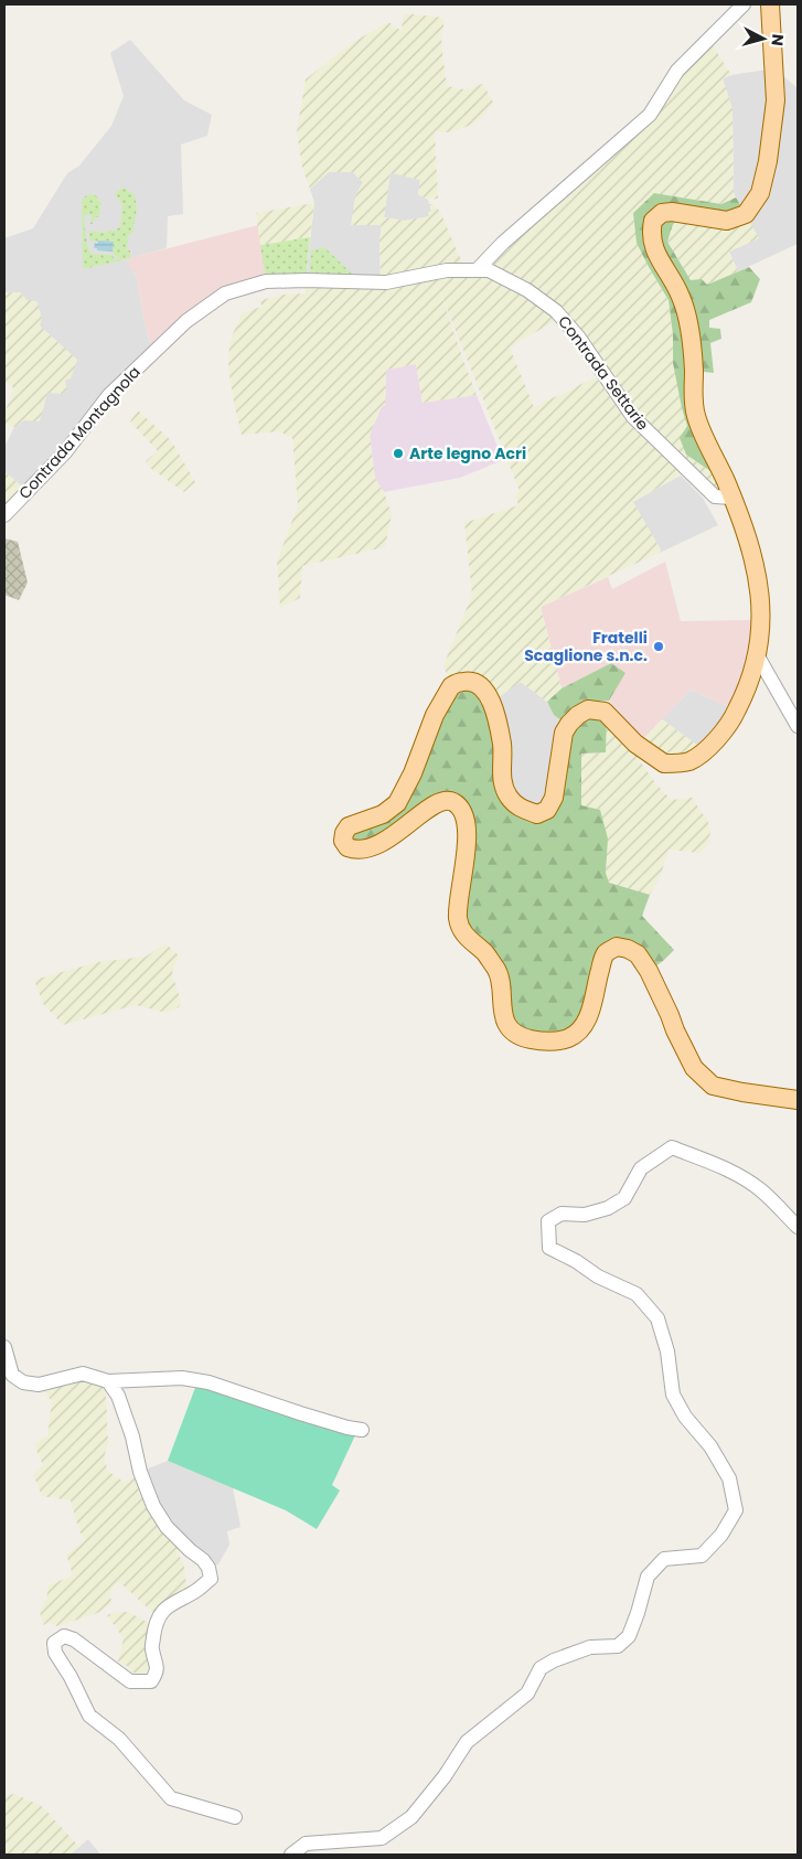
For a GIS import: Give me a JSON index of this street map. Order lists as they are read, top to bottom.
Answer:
{
  "streets": {
    "street": ["Contrada Settarie", "Contrada Montagnola"]
  },
  "crossings": [
    ["Contrada Settarie", "Contrada Montagnola"]
  ],
  "places": ["Arte legno Acri", "Fratelli Scaglione s.n.c."],
  "north": "right"
}
